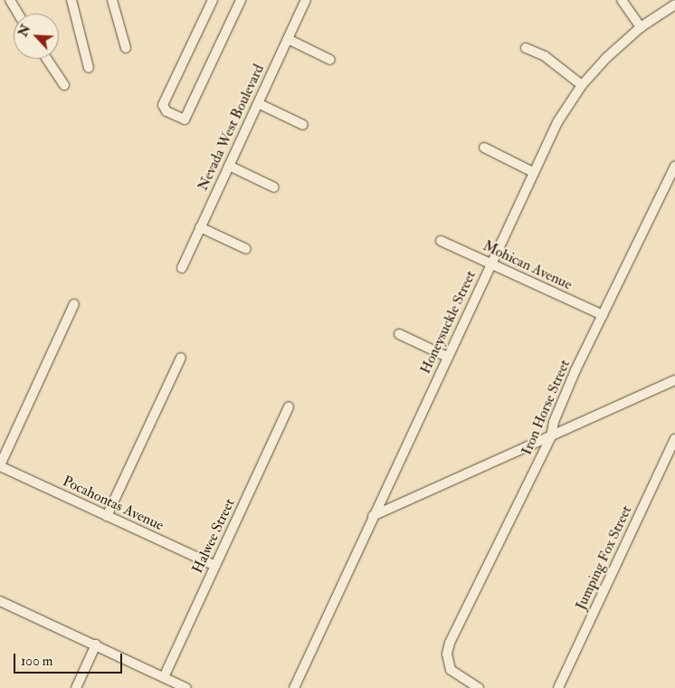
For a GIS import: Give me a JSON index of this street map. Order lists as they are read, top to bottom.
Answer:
{
  "streets": {
    "street": [
      "Nevada West Boulevard",
      "Mohican Avenue",
      "Honeysuckle Street",
      "Iron Horse Street",
      "Pocahontas Avenue",
      "Halwee Street",
      "Jumping Fox Street"
    ]
  },
  "crossings": [
    ["Mohican Avenue", "Honeysuckle Street"],
    ["Mohican Avenue", "Iron Horse Street"],
    ["Pocahontas Avenue", "Halwee Street"]
  ],
  "scale_bar": "100 m",
  "north": "top left"
}
